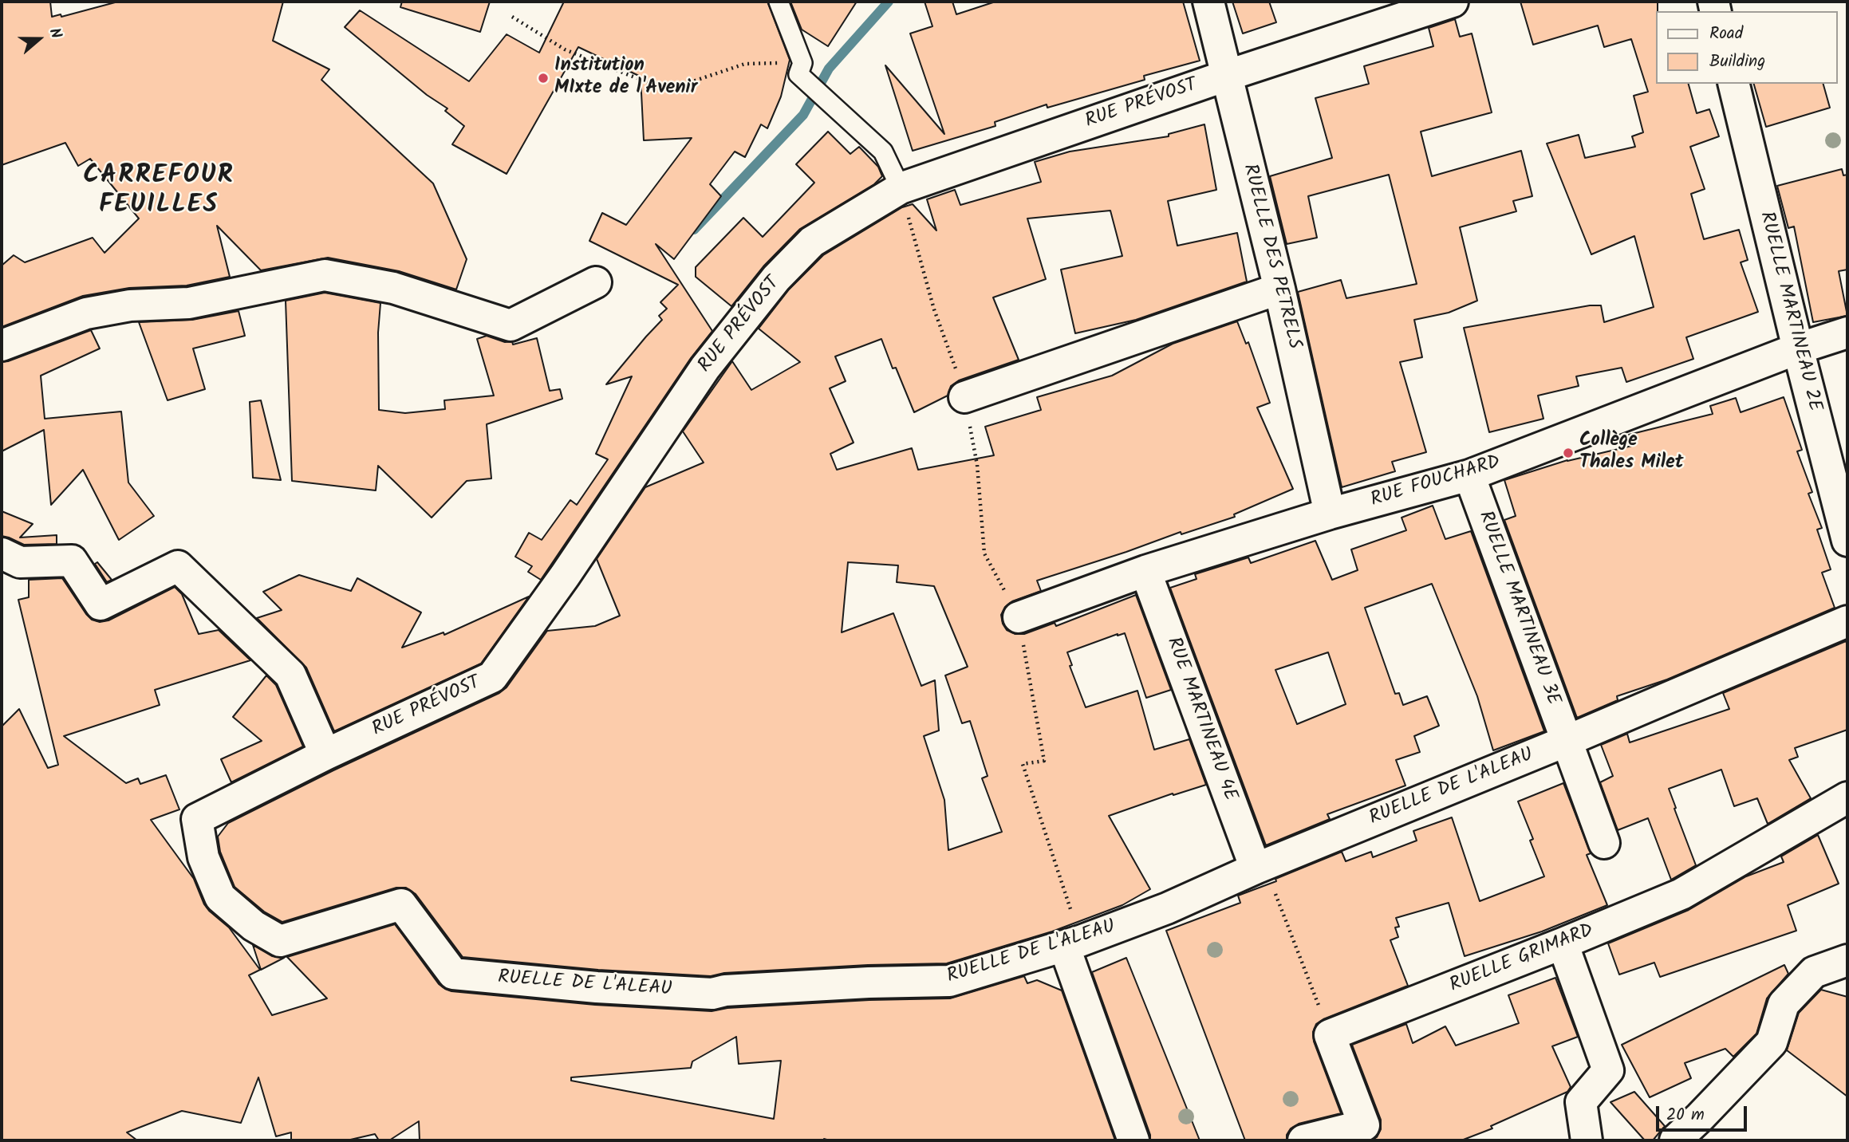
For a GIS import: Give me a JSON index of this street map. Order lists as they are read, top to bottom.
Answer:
{
  "streets": {
    "street": [
      "RUE PRÉVOST",
      "RUELLE DES PETRELS",
      "RUELLE MARTINEAU 2E",
      "RUE FOUCHARD",
      "RUELLE MARTINEAU 3E",
      "RUE MARTINEAU 4E",
      "RUELLE DE L'ALEAU",
      "RUELLE GRIMARD"
    ]
  },
  "crossings": [
    ["RUE PRÉVOST", "RUELLE DES PETRELS"],
    ["RUE PRÉVOST", "RUELLE DE L'ALEAU"],
    ["RUELLE DES PETRELS", "RUE FOUCHARD"],
    ["RUELLE MARTINEAU 2E", "RUE FOUCHARD"],
    ["RUE FOUCHARD", "RUELLE MARTINEAU 3E"],
    ["RUE FOUCHARD", "RUE MARTINEAU 4E"],
    ["RUELLE MARTINEAU 3E", "RUELLE DE L'ALEAU"],
    ["RUE MARTINEAU 4E", "RUELLE DE L'ALEAU"]
  ],
  "districts": ["CARREFOUR FEUILLES"],
  "places": ["Institution MIxte de l'Avenir", "Collège Thales Milet"],
  "legend": ["Road", "Building"],
  "scale_bar": "20 m",
  "north": "right"
}
